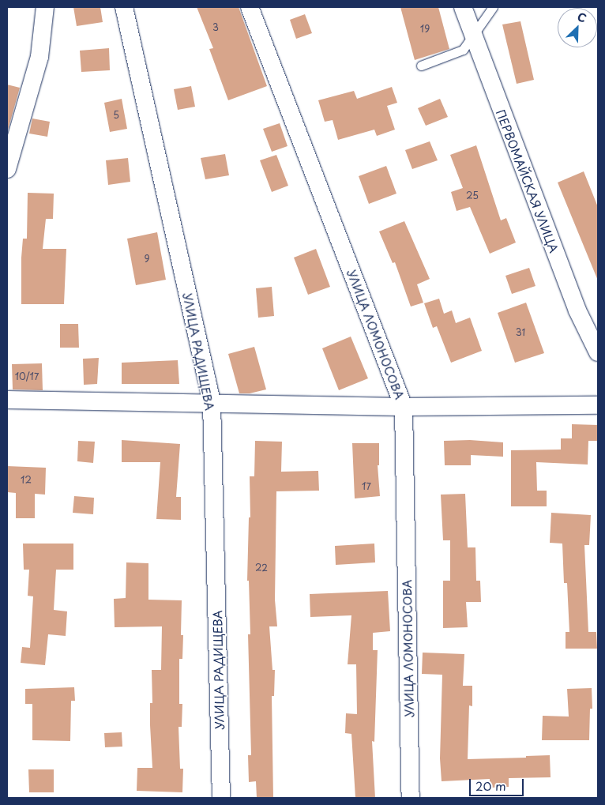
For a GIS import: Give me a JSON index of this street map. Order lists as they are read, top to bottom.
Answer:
{
  "streets": {
    "street": ["ПЕРВОМАЙСКАЯ УЛИЦА", "УЛИЦА ЛОМОНОСОВА", "УЛИЦА РАДИЩЕВА"]
  },
  "house_numbers": [
    "3",
    "19",
    "5",
    "25",
    "9",
    "31",
    "10/17",
    "12",
    "17",
    "22"
  ],
  "scale_bar": "20 m",
  "north": "top right"
}
